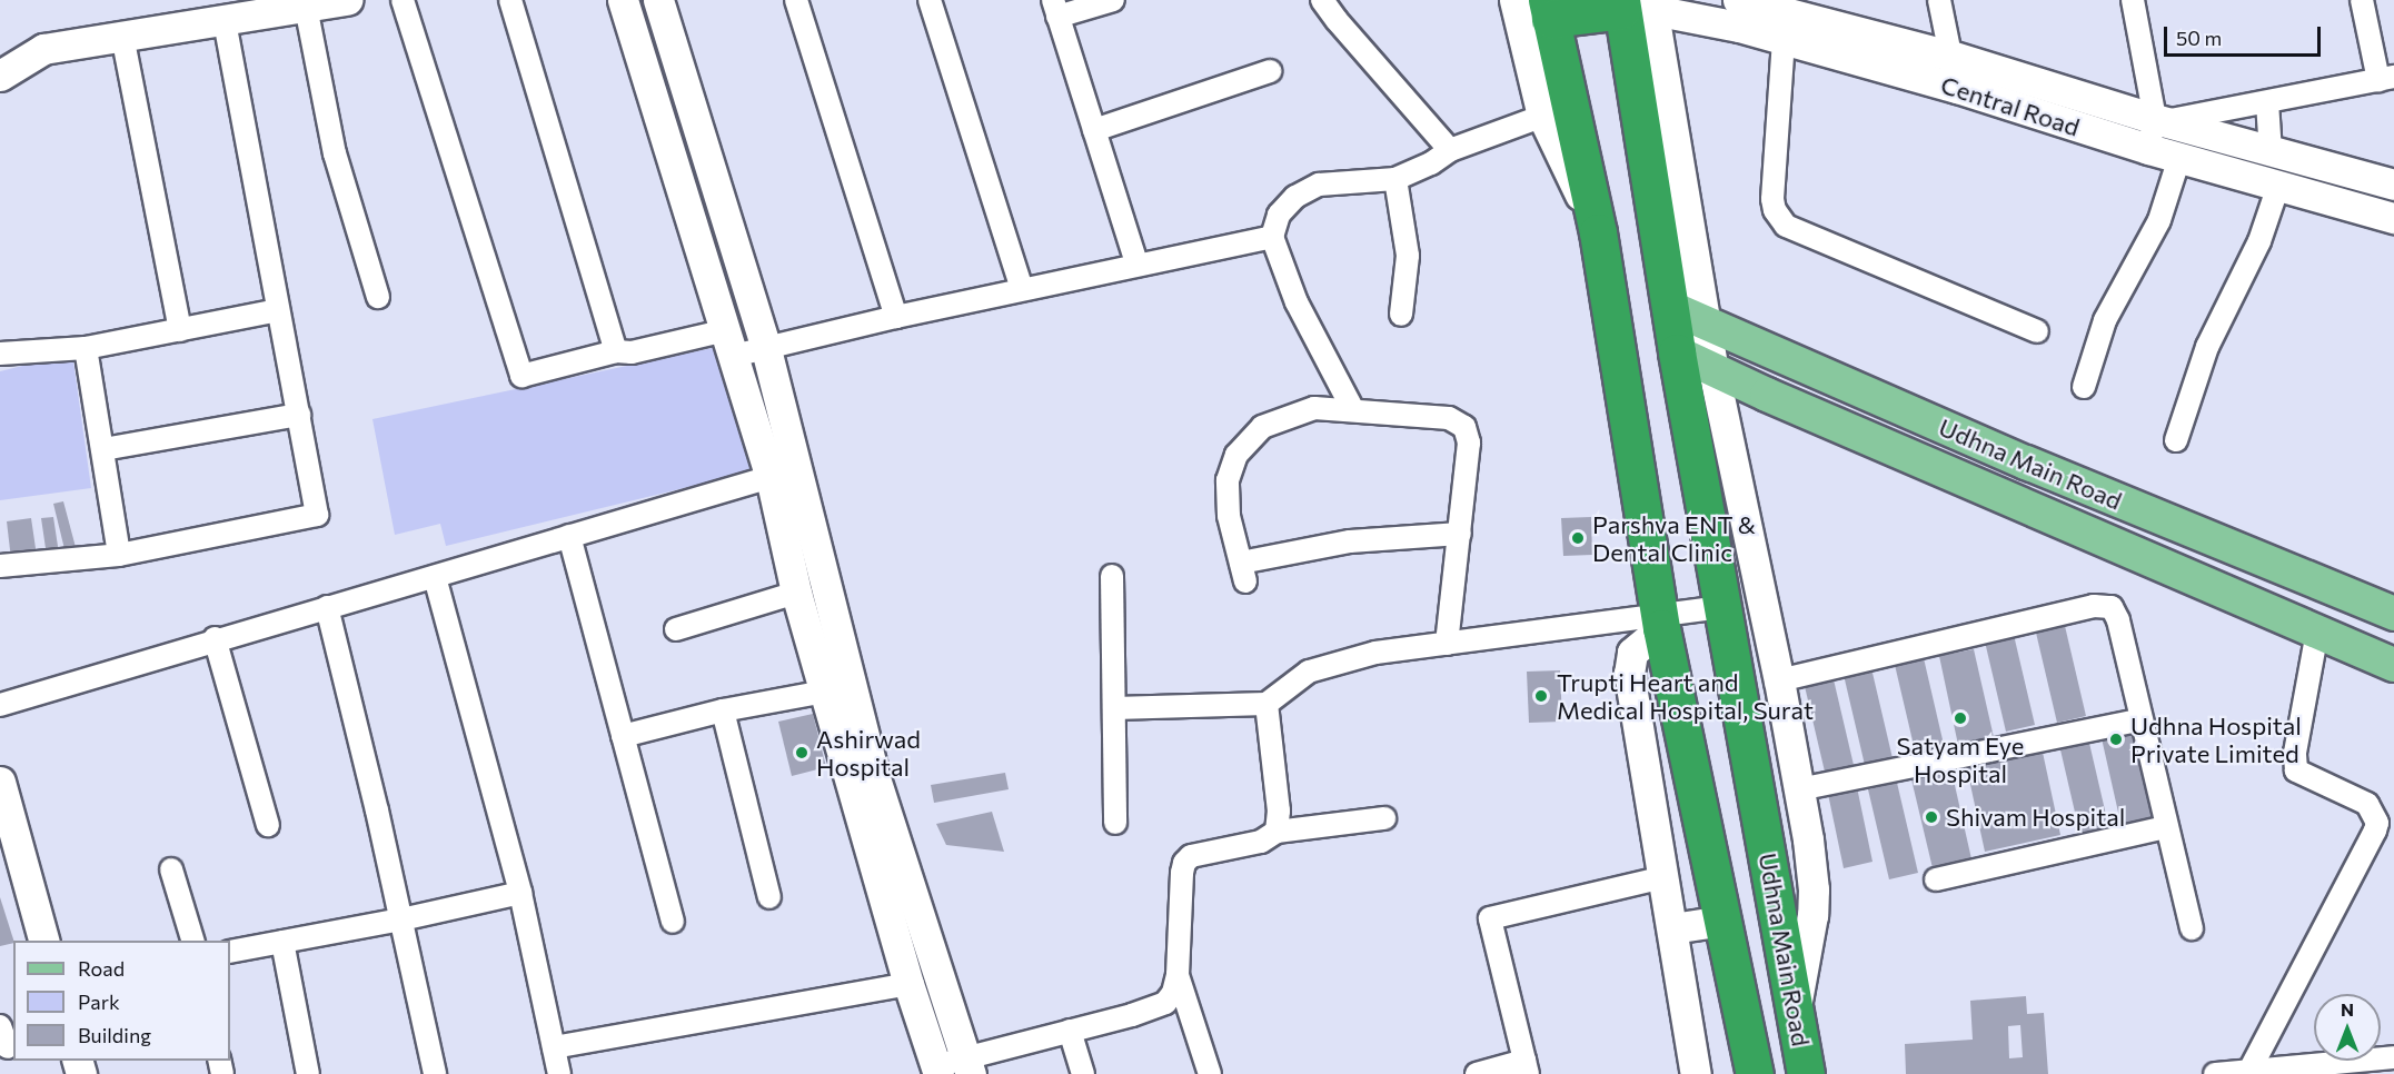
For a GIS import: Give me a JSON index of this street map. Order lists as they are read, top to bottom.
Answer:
{
  "streets": {
    "highway": ["Udhna Main Road"],
    "street": ["Central Road"]
  },
  "crossings": [
    ["Central Road", "Udhna Main Road"]
  ],
  "places": [
    "Parshva ENT & Dental Clinic",
    "Trupti Heart and Medical Hospital, Surat",
    "Satyam Eye Hospital",
    "Udhna Hospital Private Limited",
    "Ashirwad Hospital",
    "Shivam Hospital"
  ],
  "legend": ["Road", "Park", "Building"],
  "scale_bar": "50 m",
  "north": "top"
}
